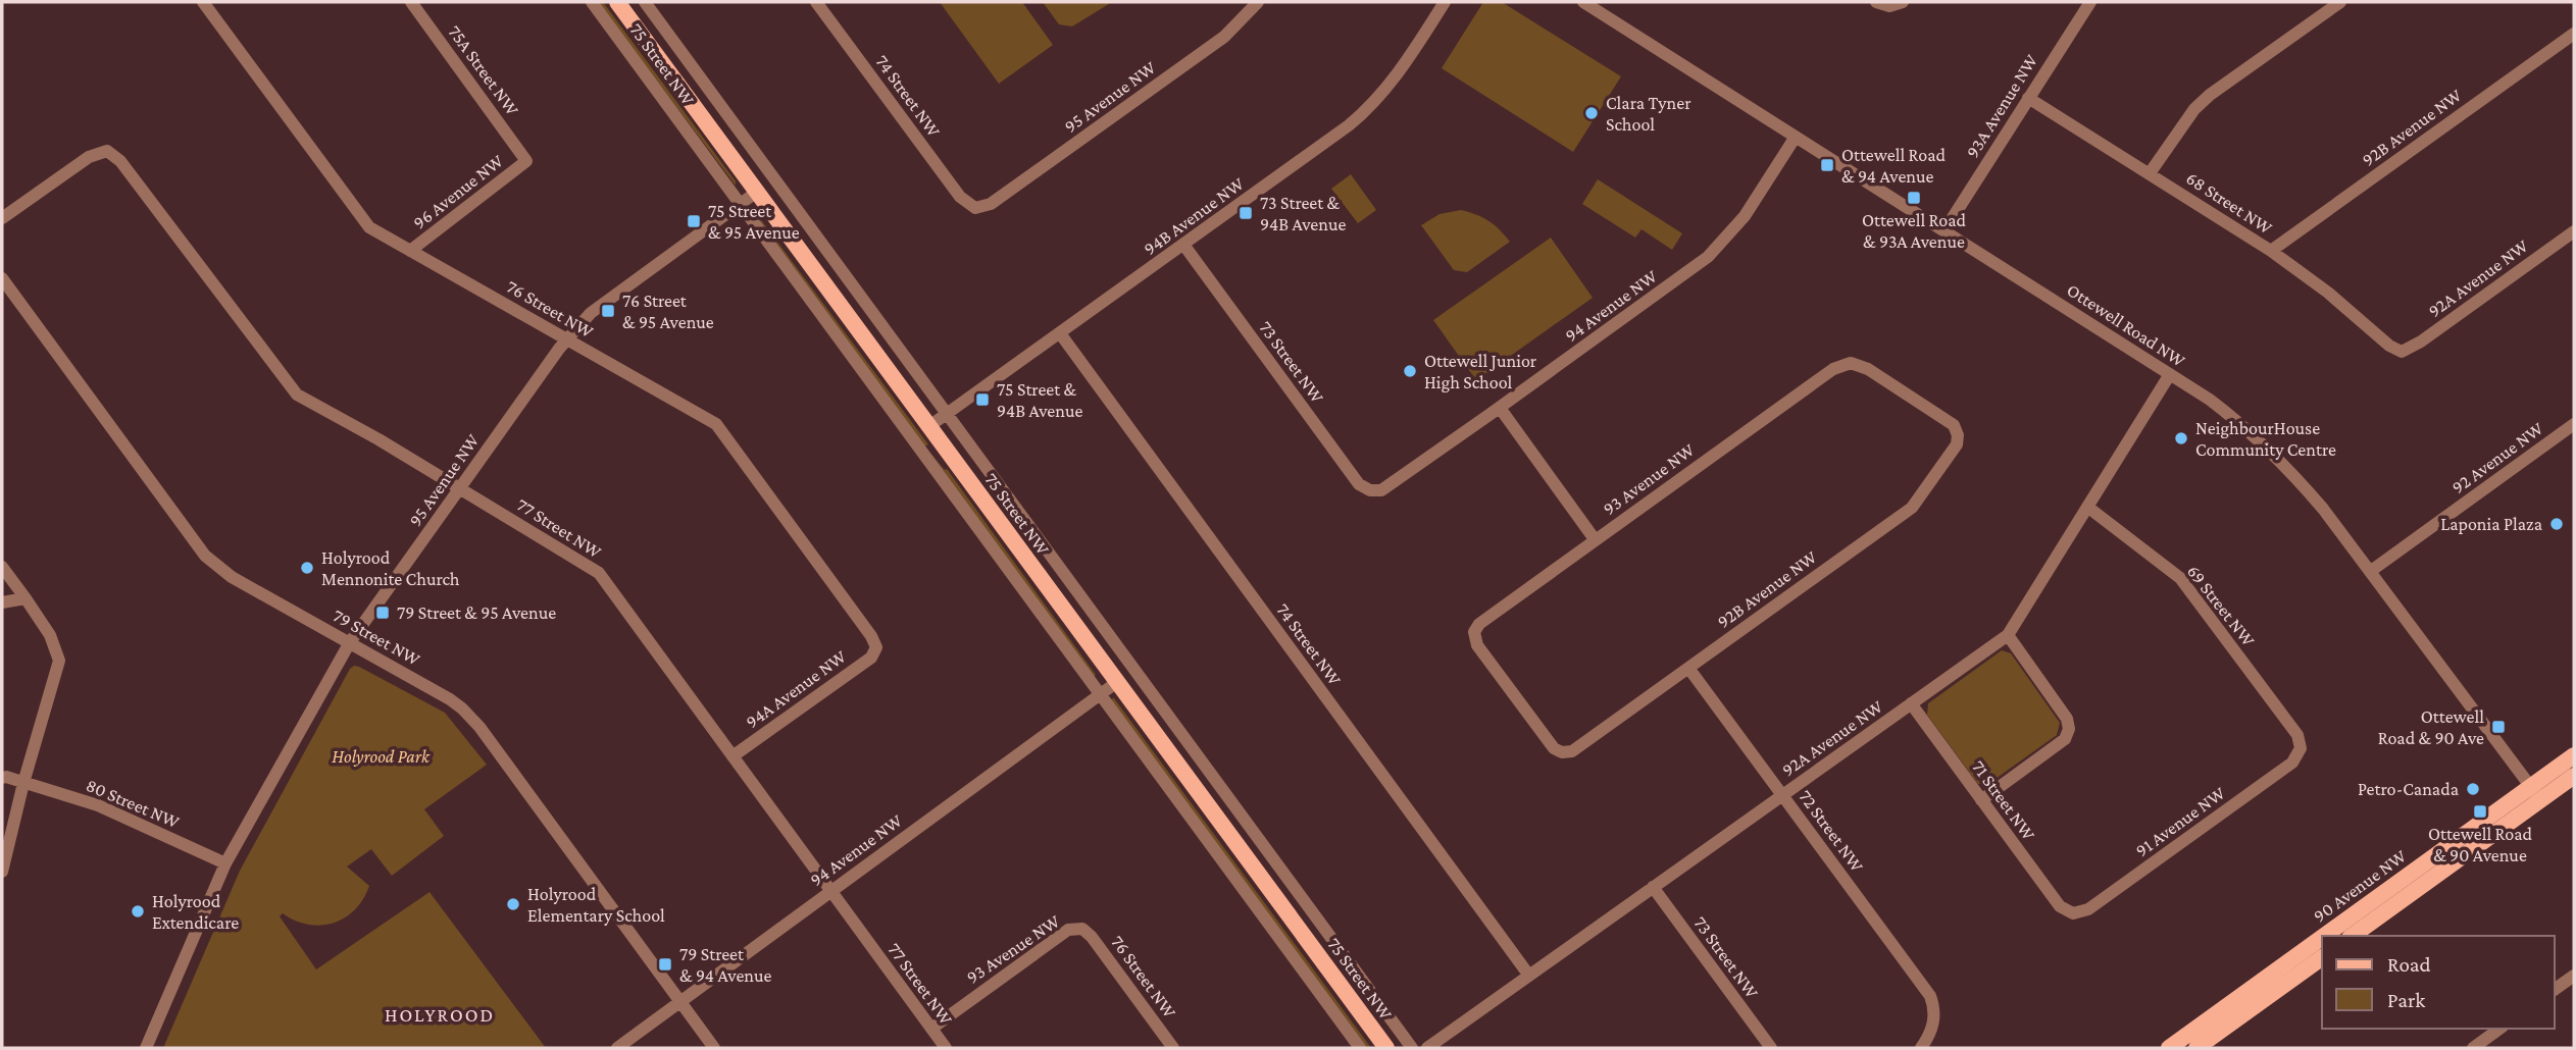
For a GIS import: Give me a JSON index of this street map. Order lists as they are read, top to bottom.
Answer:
{
  "streets": {
    "main road": ["75 Street NW", "90 Avenue NW"],
    "street": [
      "75A Street NW",
      "74 Street NW",
      "95 Avenue NW",
      "93A Avenue NW",
      "92B Avenue NW",
      "96 Avenue NW",
      "68 Street NW",
      "94B Avenue NW",
      "92A Avenue NW",
      "94 Avenue NW",
      "76 Street NW",
      "Ottewell Road NW",
      "73 Street NW",
      "92 Avenue NW",
      "93 Avenue NW",
      "77 Street NW",
      "69 Street NW",
      "79 Street NW",
      "94A Avenue NW",
      "71 Street NW",
      "80 Street NW",
      "91 Avenue NW",
      "72 Street NW"
    ]
  },
  "crossings": [
    ["75 Street NW", "95 Avenue NW"],
    ["75 Street NW", "94B Avenue NW"],
    ["75 Street NW", "94 Avenue NW"],
    ["75A Street NW", "96 Avenue NW"],
    ["74 Street NW", "95 Avenue NW"],
    ["74 Street NW", "94B Avenue NW"],
    ["74 Street NW", "92A Avenue NW"],
    ["95 Avenue NW", "76 Street NW"],
    ["95 Avenue NW", "77 Street NW"],
    ["95 Avenue NW", "79 Street NW"],
    ["95 Avenue NW", "80 Street NW"],
    ["93A Avenue NW", "68 Street NW"],
    ["93A Avenue NW", "Ottewell Road NW"],
    ["92B Avenue NW", "68 Street NW"],
    ["92B Avenue NW", "93 Avenue NW"],
    ["92B Avenue NW", "72 Street NW"],
    ["96 Avenue NW", "76 Street NW"],
    ["68 Street NW", "92A Avenue NW"],
    ["94B Avenue NW", "73 Street NW"],
    ["92A Avenue NW", "Ottewell Road NW"],
    ["92A Avenue NW", "73 Street NW"],
    ["92A Avenue NW", "69 Street NW"],
    ["92A Avenue NW", "71 Street NW"],
    ["92A Avenue NW", "72 Street NW"],
    ["94 Avenue NW", "Ottewell Road NW"],
    ["94 Avenue NW", "73 Street NW"],
    ["94 Avenue NW", "77 Street NW"],
    ["94 Avenue NW", "79 Street NW"],
    ["76 Street NW", "93 Avenue NW"],
    ["76 Street NW", "94A Avenue NW"],
    ["Ottewell Road NW", "92 Avenue NW"],
    ["Ottewell Road NW", "90 Avenue NW"],
    ["93 Avenue NW", "77 Street NW"],
    ["77 Street NW", "94A Avenue NW"],
    ["69 Street NW", "91 Avenue NW"],
    ["71 Street NW", "91 Avenue NW"]
  ],
  "districts": ["HOLYROOD"],
  "parks": ["Holyrood Park"],
  "places": {
    "other": [
      "Clara Tyner School",
      "Ottewell Junior High School",
      "NeighbourHouse Community Centre",
      "Laponia Plaza",
      "Holyrood Mennonite Church",
      "Petro-Canada",
      "Holyrood Elementary School",
      "Holyrood Extendicare"
    ],
    "transit": [
      "Ottewell Road & 94 Avenue",
      "Ottewell Road & 93A Avenue",
      "73 Street & 94B Avenue",
      "75 Street & 95 Avenue",
      "76 Street & 95 Avenue",
      "75 Street & 94B Avenue",
      "79 Street & 95 Avenue",
      "Ottewell Road & 90 Ave",
      "Ottewell Road & 90 Avenue",
      "79 Street & 94 Avenue"
    ]
  },
  "legend": ["Road", "Park"]
}
